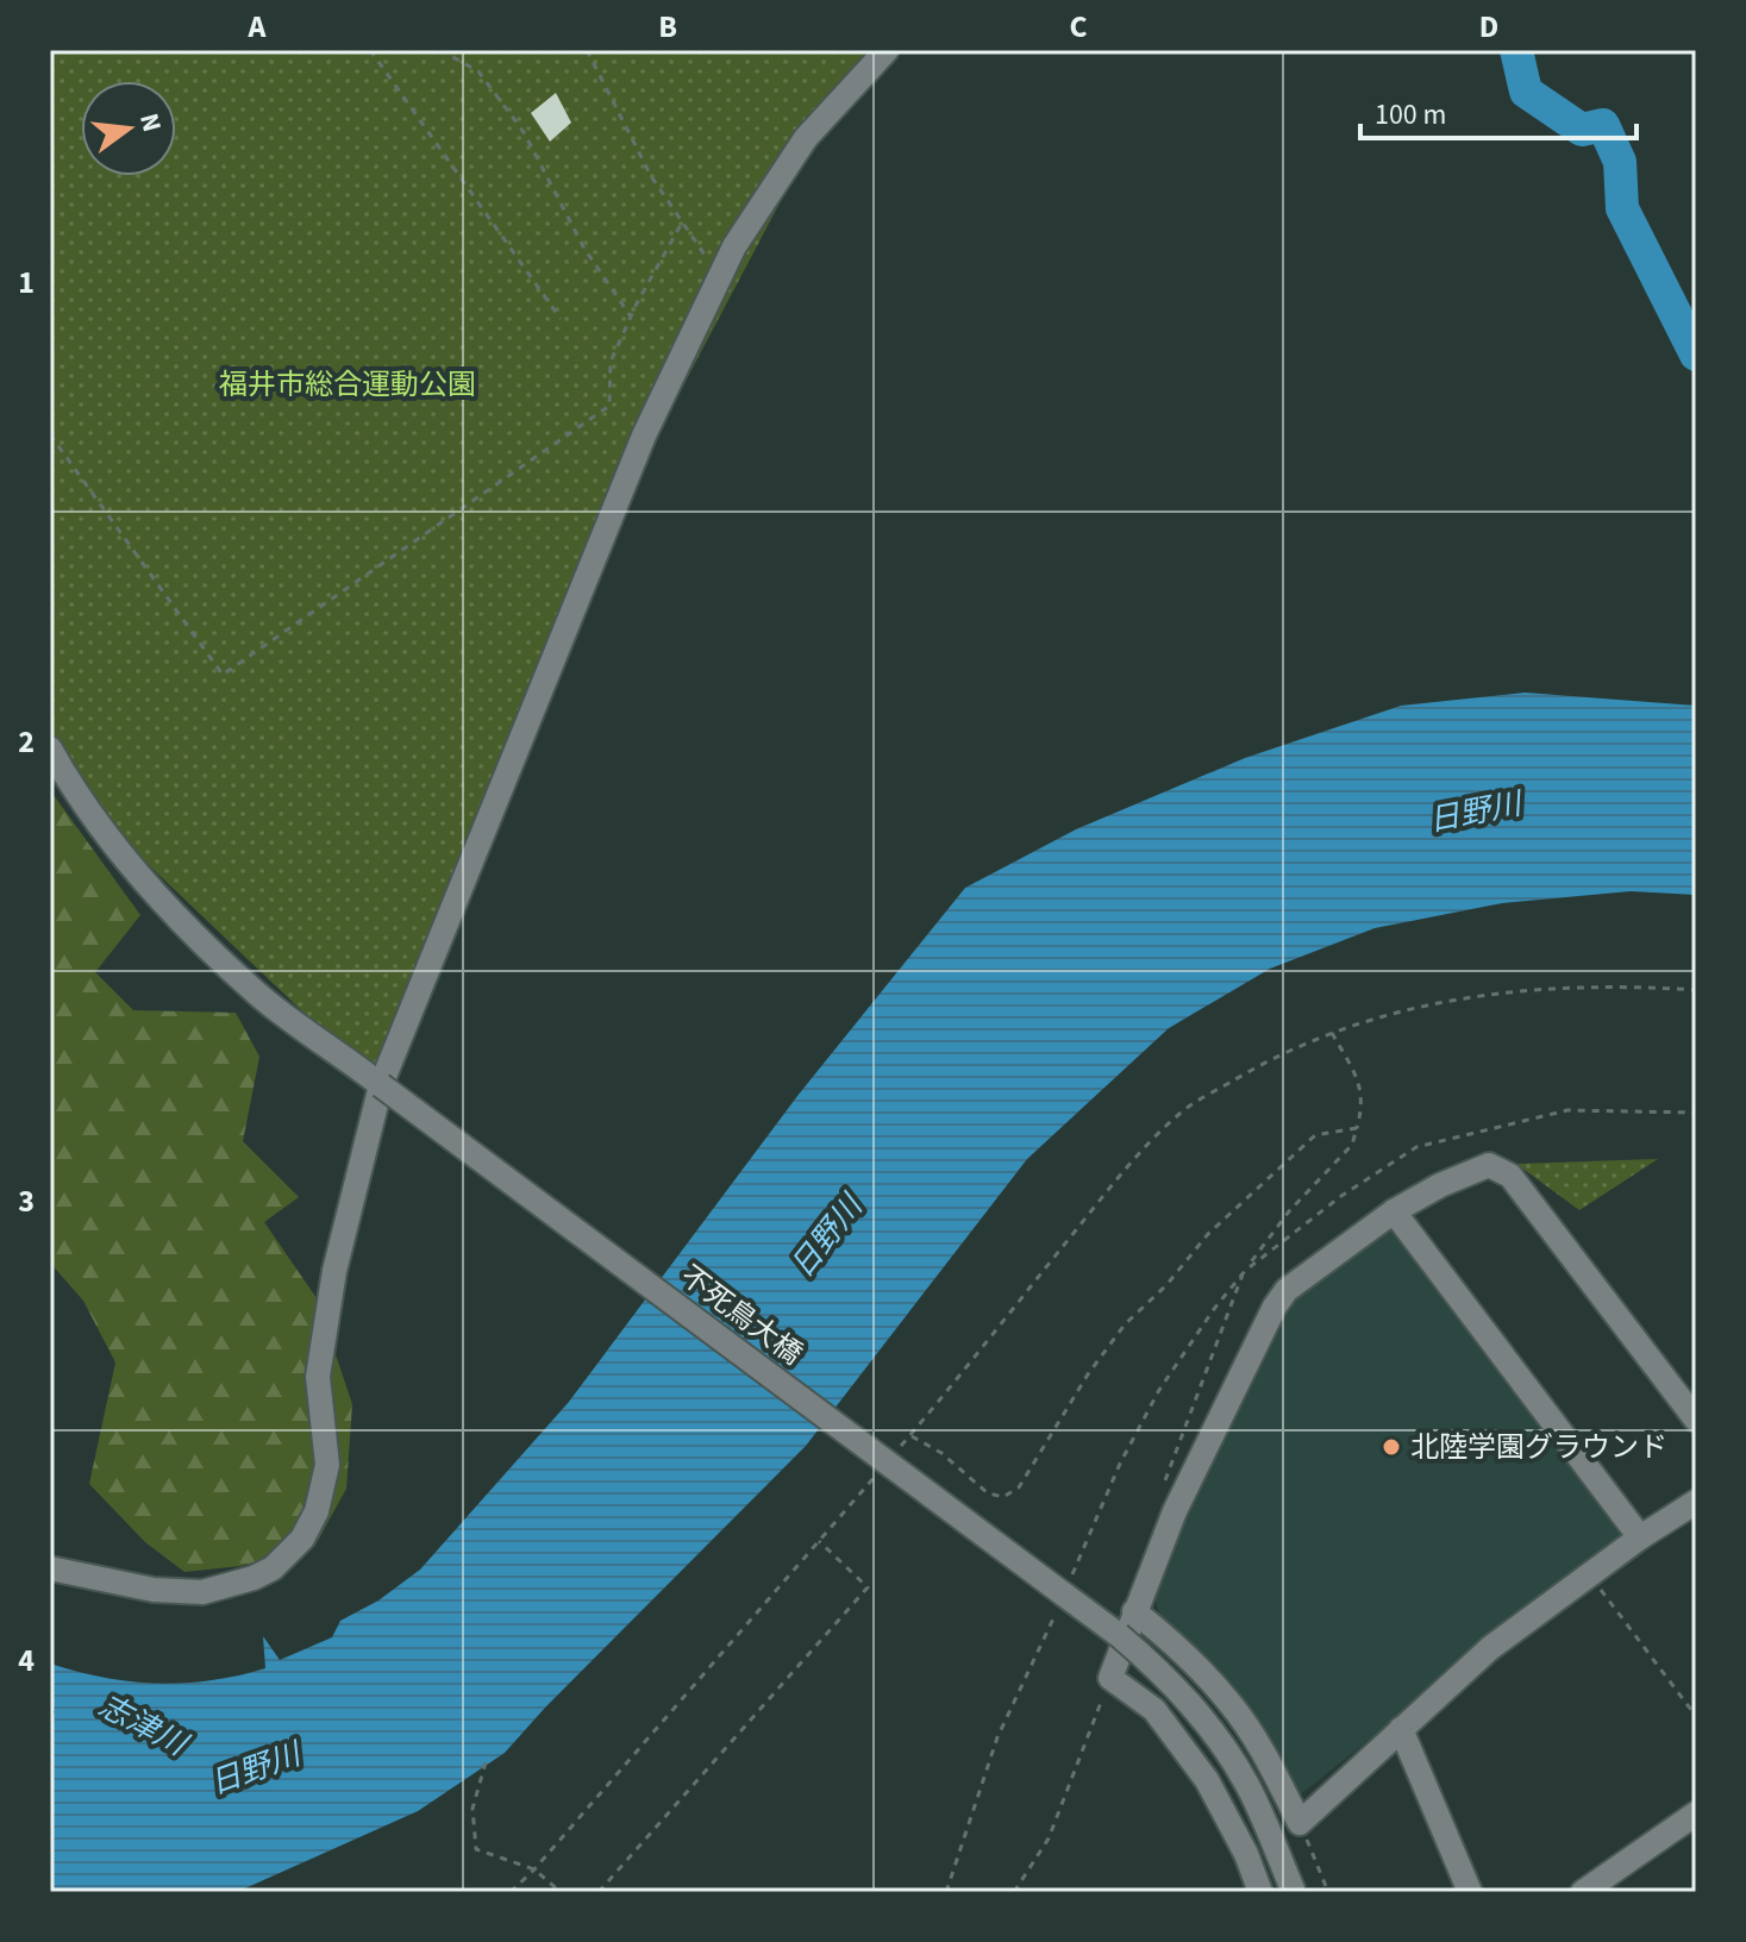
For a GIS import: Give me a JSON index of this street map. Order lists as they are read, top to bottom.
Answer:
{
  "streets": {
    "street": ["不死鳥大橋"]
  },
  "water": ["日野川", "志津川"],
  "parks": ["福井市総合運動公園"],
  "places": ["北陸学園グラウンド"],
  "scale_bar": "100 m",
  "north": "right",
  "grid": {
    "columns": [
      "A",
      "B",
      "C",
      "D"
    ],
    "rows": [
      "1",
      "2",
      "3",
      "4"
    ]
  }
}
